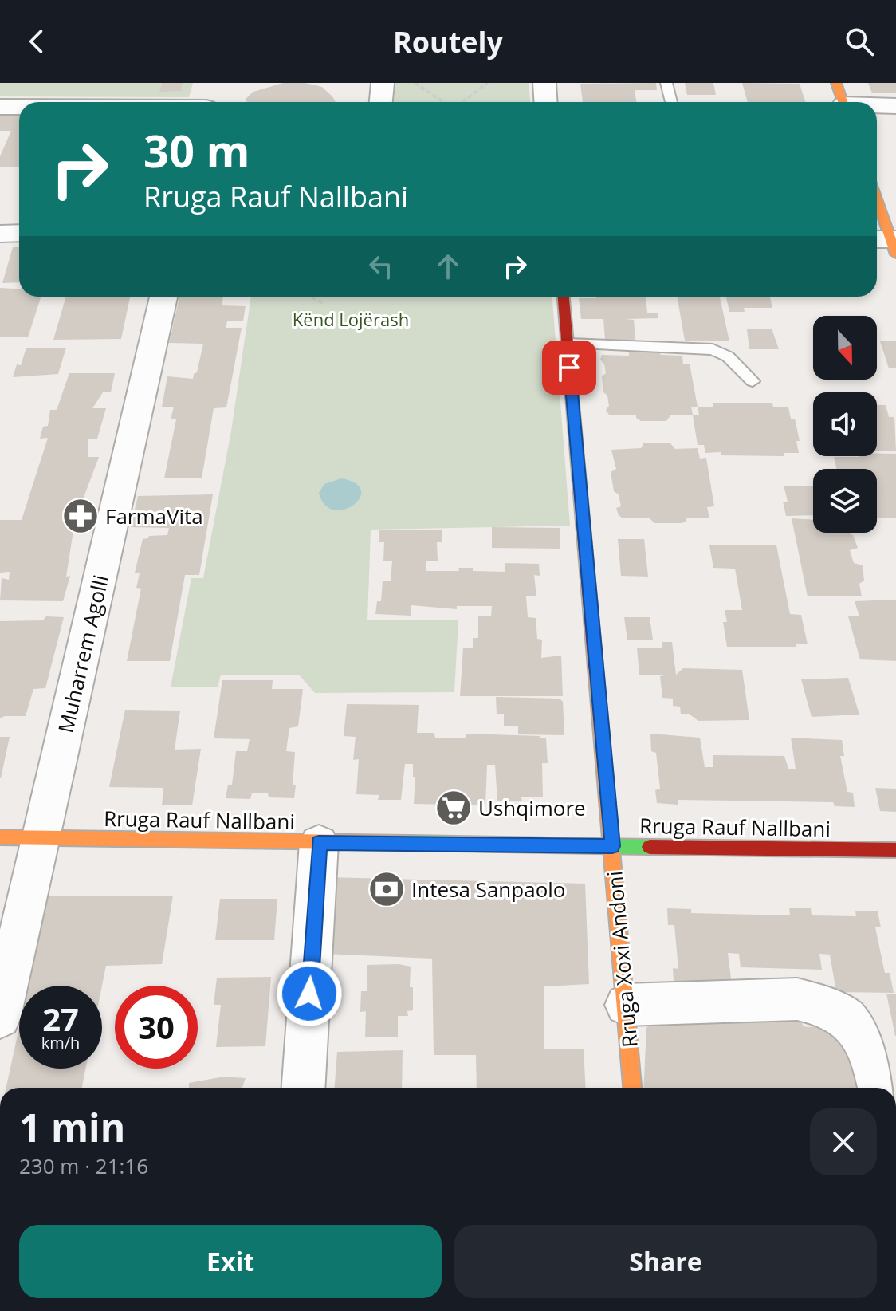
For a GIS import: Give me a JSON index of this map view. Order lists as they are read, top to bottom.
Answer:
{
  "streets": {
    "street": ["Muharrem Agolli", "Rruga Rauf Nallbani", "Rruga Xoxi Andoni"]
  },
  "crossings": [
    ["Muharrem Agolli", "Rruga Rauf Nallbani"],
    ["Rruga Rauf Nallbani", "Rruga Xoxi Andoni"]
  ],
  "parks": ["Kënd Lojërash"],
  "places": {
    "pharmacy": ["FarmaVita"],
    "supermarket": ["Ushqimore"],
    "bank": ["Intesa Sanpaolo"]
  },
  "north": "bottom",
  "page": {
    "header": "Routely",
    "turn": ["30 m", "Rruga Rauf Nallbani"],
    "speed": "27 km/h",
    "limit": "30",
    "heading": ["1 min", "230 m · 21:16"],
    "buttons": ["Exit", "Share"]
  }
}
